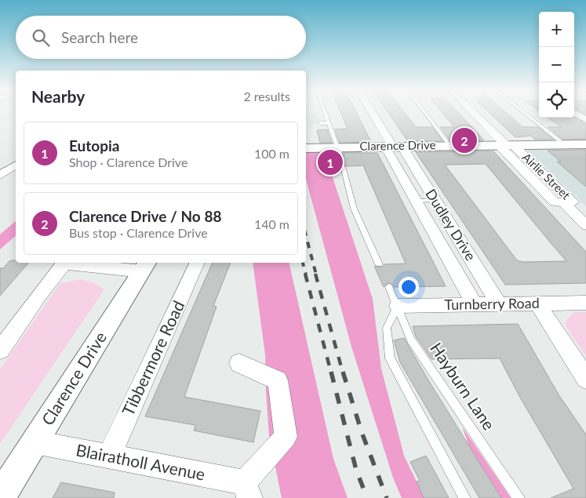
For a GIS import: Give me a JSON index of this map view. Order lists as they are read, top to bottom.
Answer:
{
  "streets": {
    "street": [
      "Clarence Drive",
      "Airlie Street",
      "Dudley Drive",
      "Turnberry Road",
      "Tibbermore Road",
      "Blairatholl Avenue"
    ],
    "lane": ["Hayburn Lane"]
  },
  "crossings": [
    ["Clarence Drive", "Airlie Street"],
    ["Clarence Drive", "Dudley Drive"],
    ["Clarence Drive", "Blairatholl Avenue"],
    ["Dudley Drive", "Turnberry Road"],
    ["Turnberry Road", "Hayburn Lane"],
    ["Tibbermore Road", "Blairatholl Avenue"]
  ],
  "page": {
    "map_buttons": ["+", "−"],
    "search": "Search here",
    "heading": ["Nearby", "2 results"],
    "list": [
      {
        "mark": "1",
        "name": "Eutopia",
        "note": "Shop · Clarence Drive",
        "value": "100 m"
      },
      {
        "mark": "2",
        "name": "Clarence Drive / No 88",
        "note": "Bus stop · Clarence Drive",
        "value": "140 m"
      }
    ],
    "pins": ["2", "1"]
  }
}
